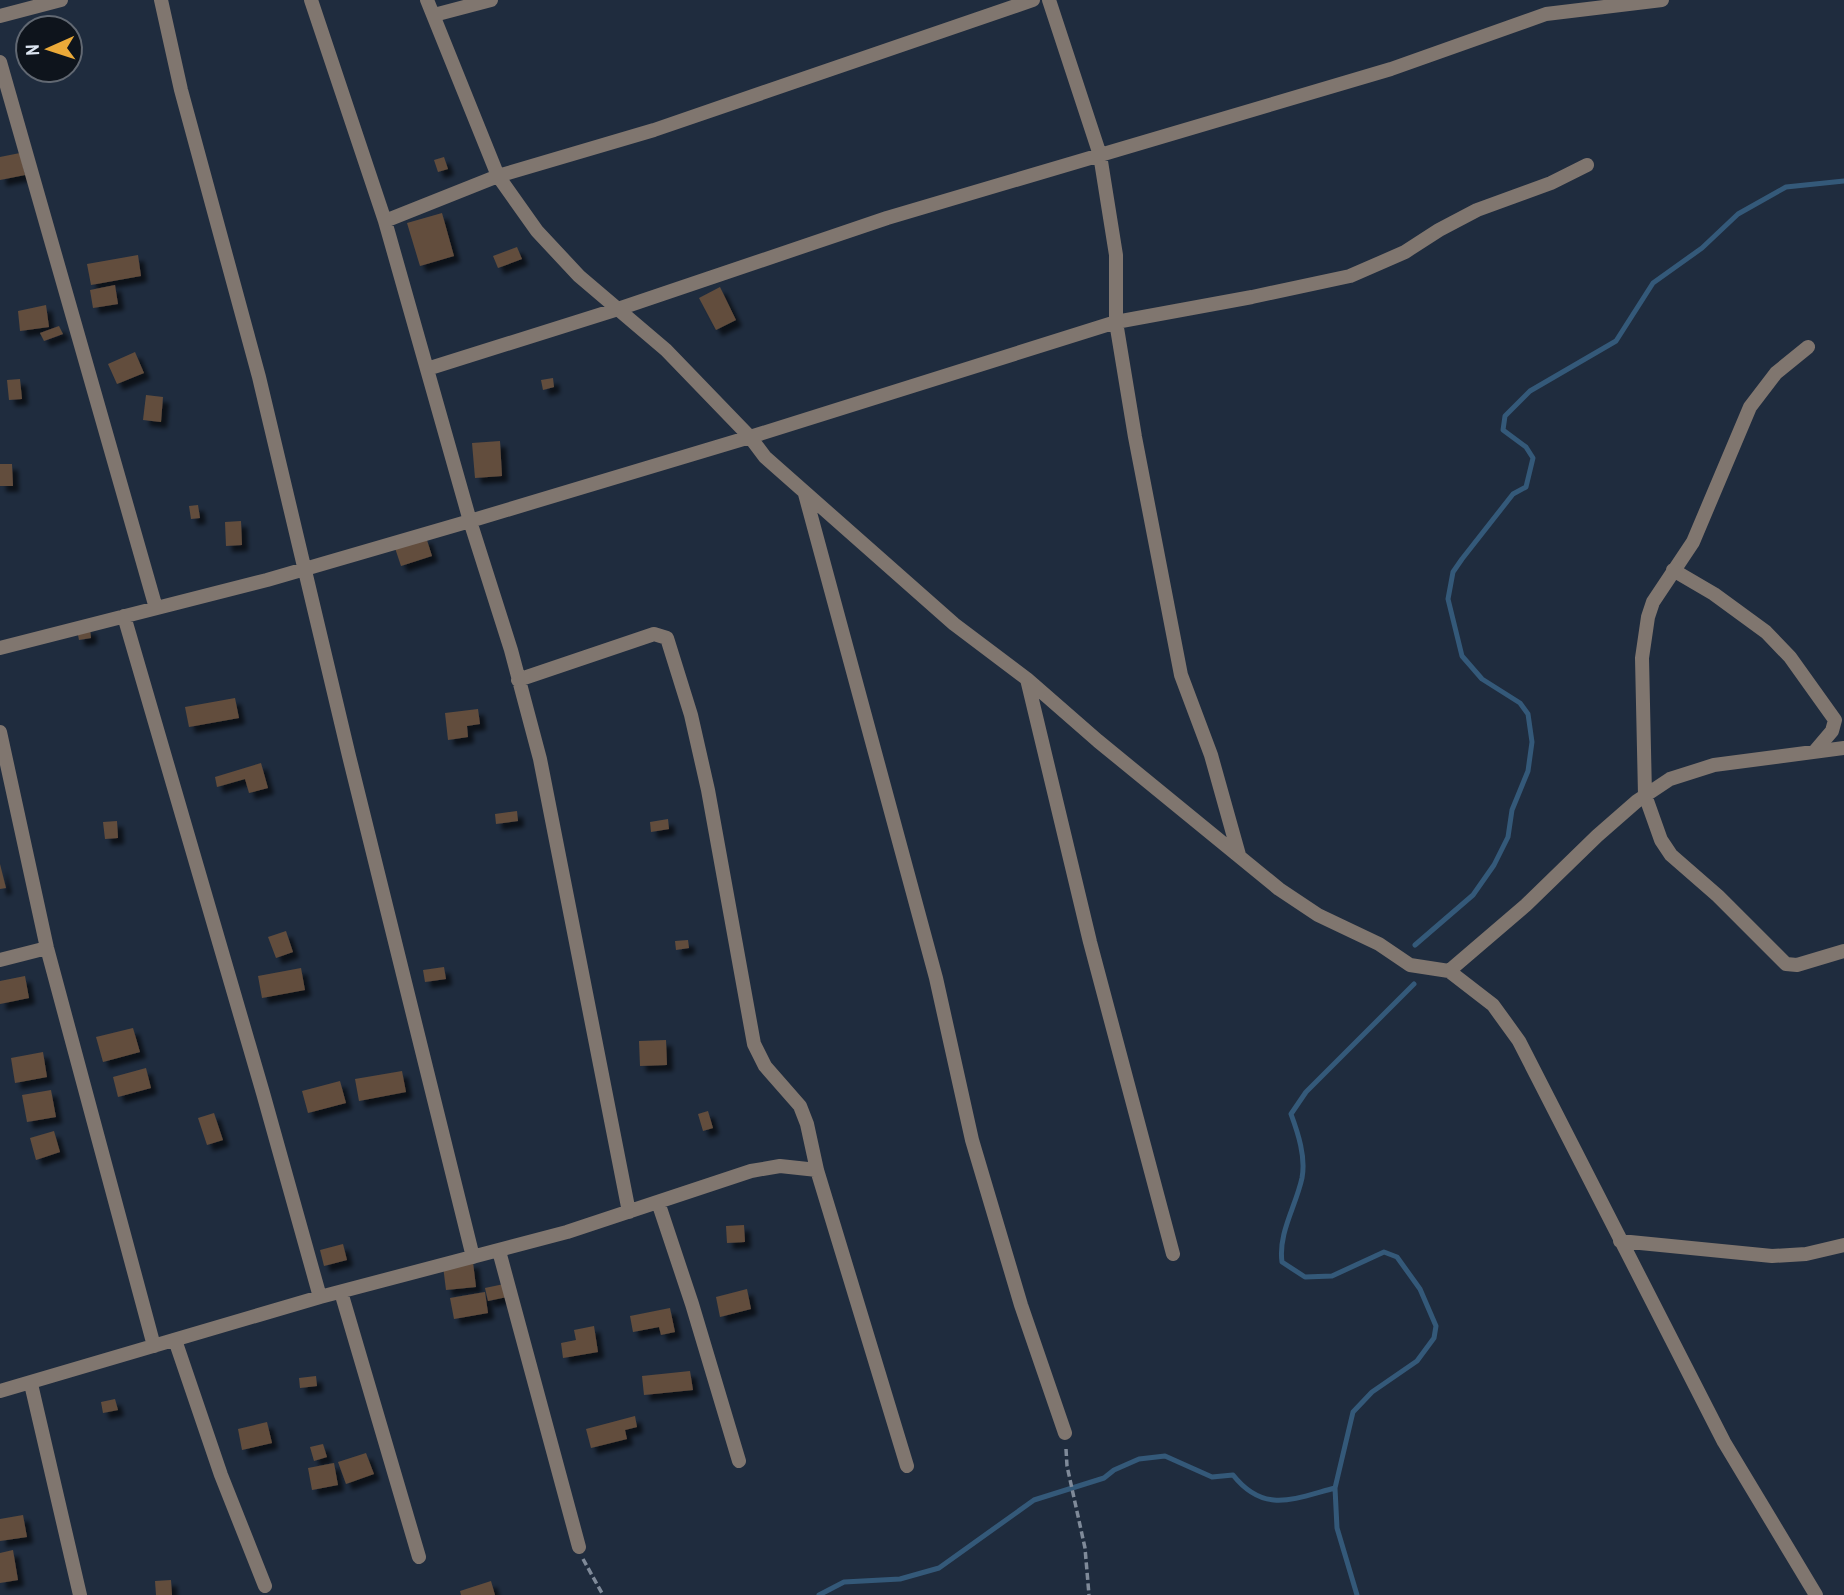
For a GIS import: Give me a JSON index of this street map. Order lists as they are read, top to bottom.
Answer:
{
  "north": "left"
}
